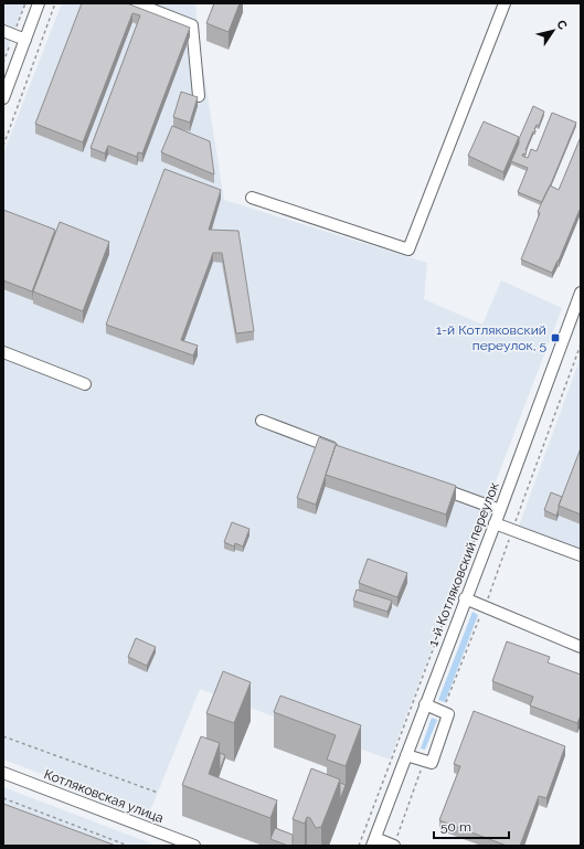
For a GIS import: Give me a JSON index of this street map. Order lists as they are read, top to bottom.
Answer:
{
  "streets": {
    "street": ["1-й Котляковский переулок", "Котляковская улица"]
  },
  "places": {
    "transit": ["1-й Котляковский переулок, 5"]
  },
  "scale_bar": "50 m",
  "north": "top right"
}
